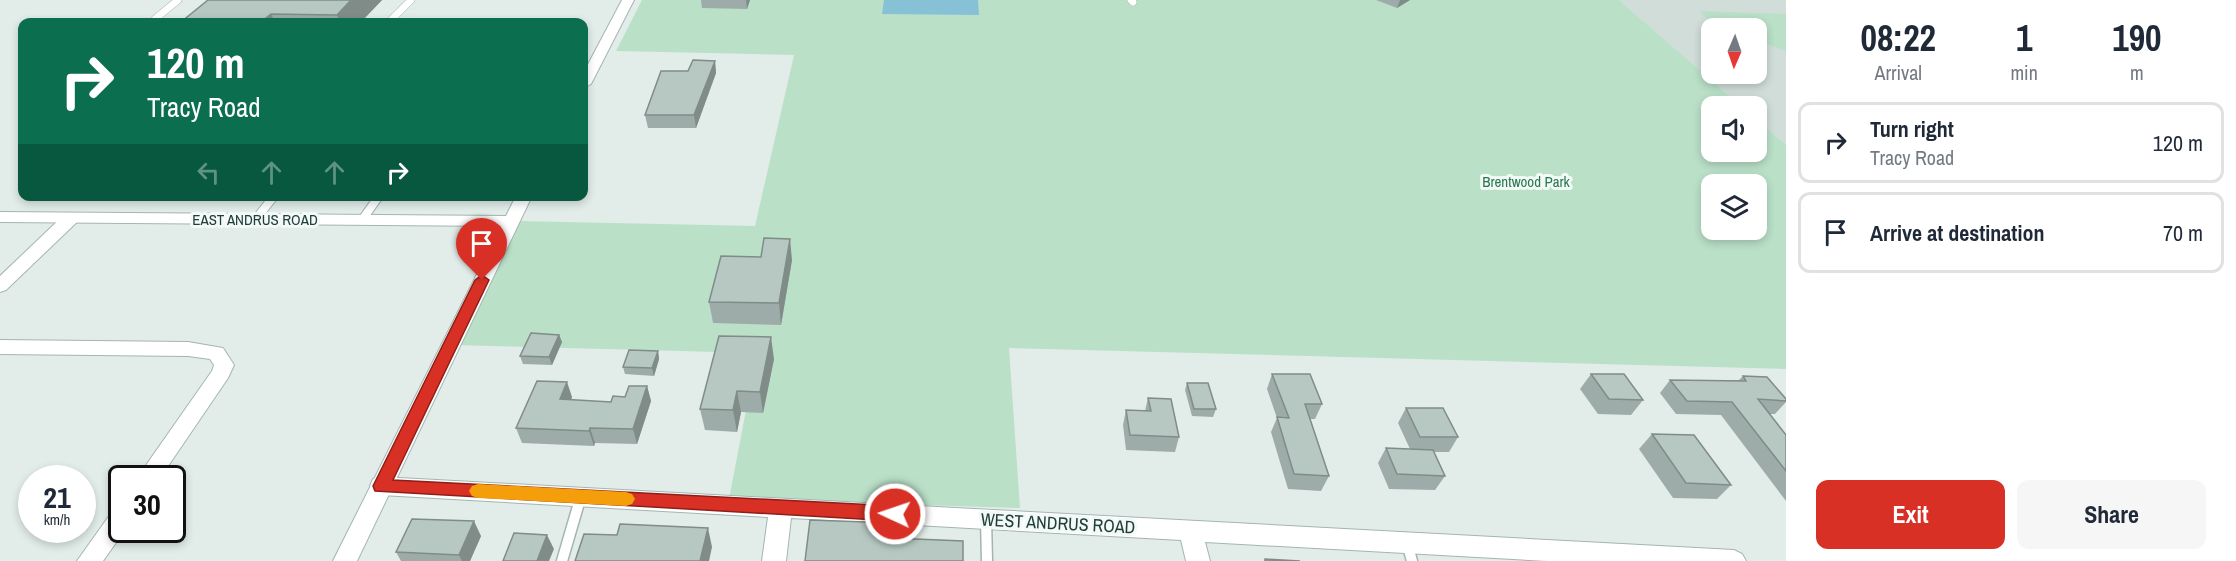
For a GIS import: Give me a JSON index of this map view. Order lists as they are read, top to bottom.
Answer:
{
  "streets": {
    "street": ["EAST ANDRUS ROAD", "WEST ANDRUS ROAD"]
  },
  "parks": ["Brentwood Park"],
  "north": "bottom",
  "page": {
    "eta": [
      "08:22",
      "Arrival",
      "1",
      "min",
      "190",
      "m"
    ],
    "turn": ["120 m", "Tracy Road"],
    "list": [
      {
        "name": "Turn right",
        "note": "Tracy Road",
        "value": "120 m"
      },
      {
        "name": "Arrive at destination",
        "value": "70 m"
      }
    ],
    "speed": "21 km/h",
    "limit": "30",
    "buttons": ["Exit", "Share"]
  }
}
